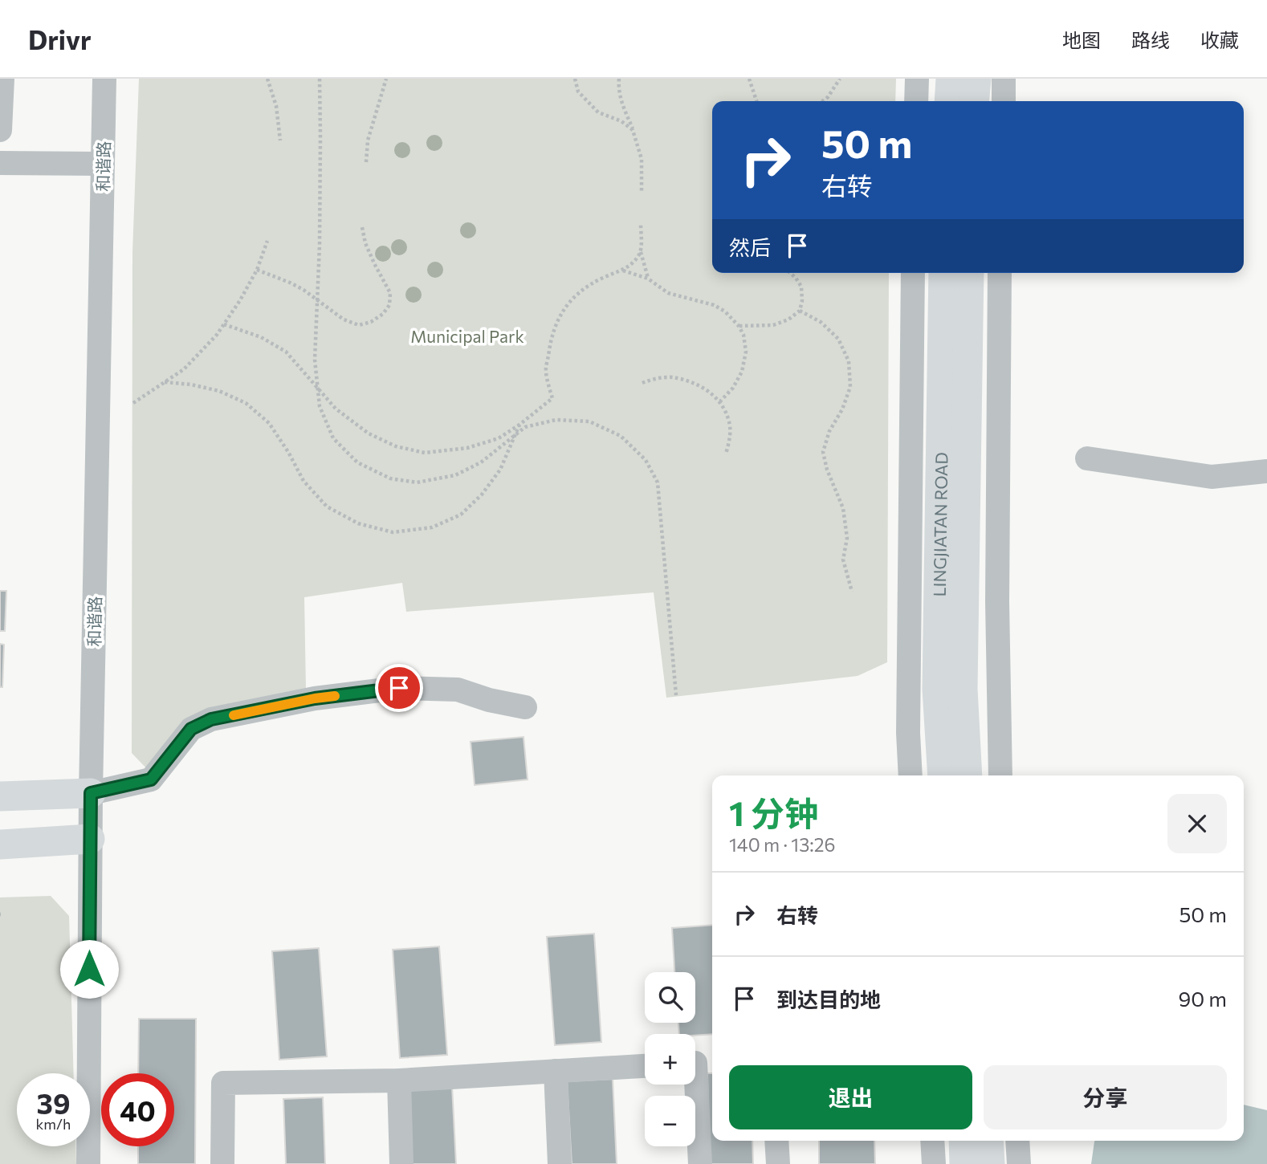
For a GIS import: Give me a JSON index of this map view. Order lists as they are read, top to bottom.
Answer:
{
  "streets": {
    "main road": ["LINGJIATAN ROAD"],
    "street": ["和谐路"]
  },
  "parks": ["Municipal Park"],
  "page": {
    "header": "Drivr",
    "nav": ["地图", "路线", "收藏"],
    "turn": ["50 m", "右转"],
    "then": "然后",
    "heading": ["1 分钟", "140 m · 13:26"],
    "list": [
      {
        "name": "右转",
        "value": "50 m"
      },
      {
        "name": "到达目的地",
        "value": "90 m"
      }
    ],
    "map_buttons": ["+", "−"],
    "buttons": ["退出", "分享"],
    "speed": "39 km/h",
    "limit": "40"
  }
}
